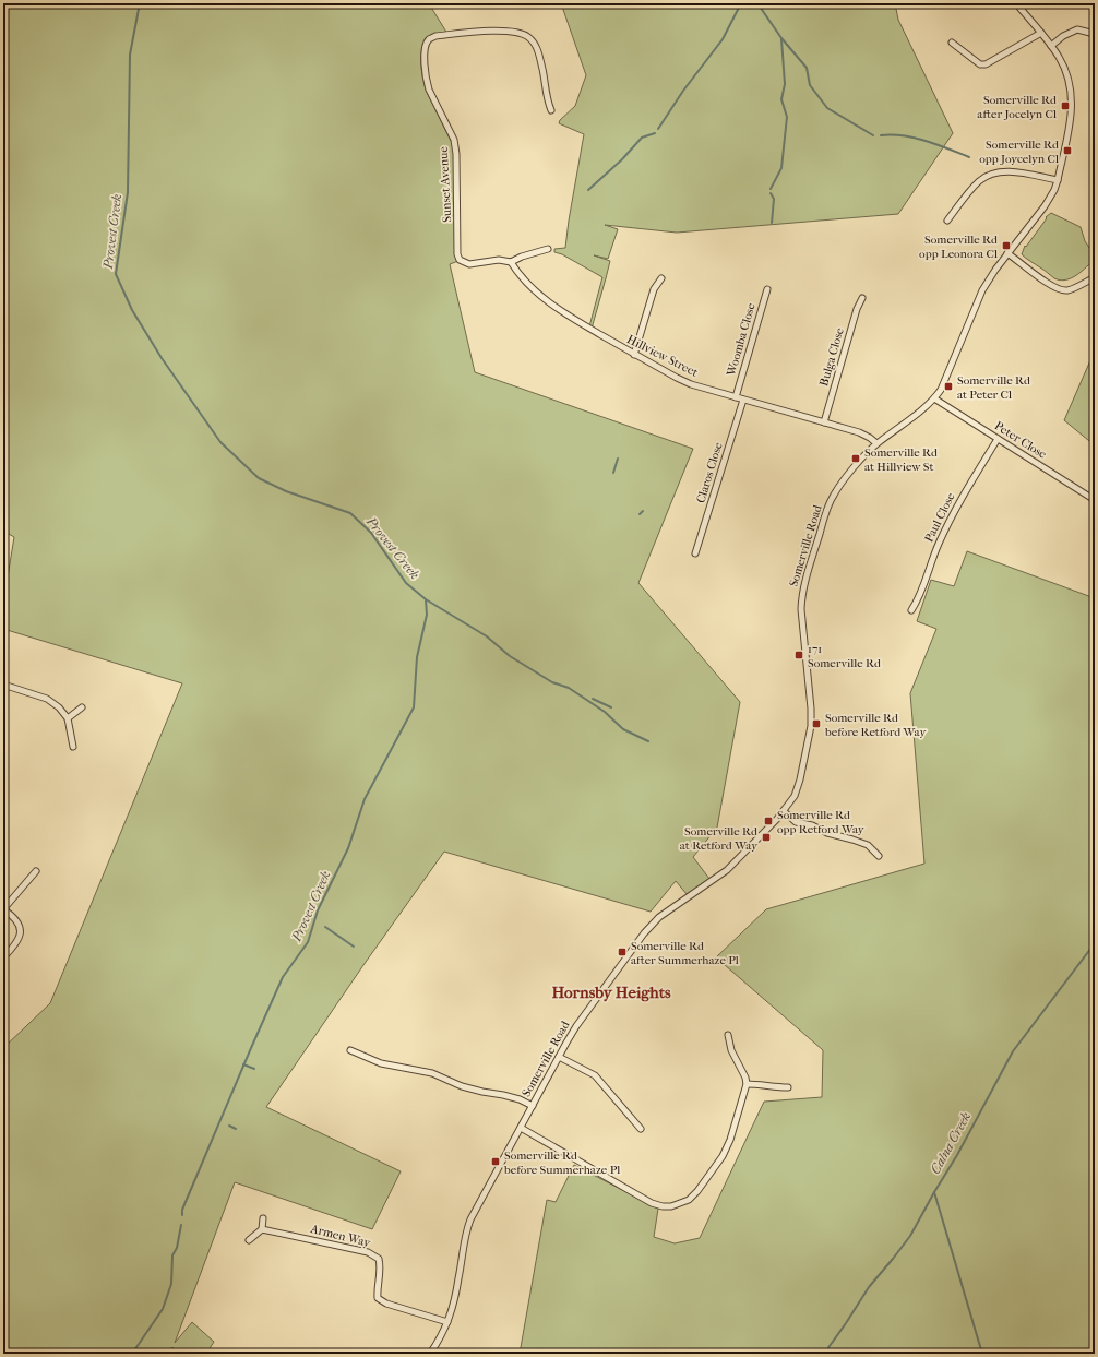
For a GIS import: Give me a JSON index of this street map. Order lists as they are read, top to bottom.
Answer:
{
  "streets": {
    "street": [
      "Sunset Avenue",
      "Woomba Close",
      "Hillview Street",
      "Bulga Close",
      "Peter Close",
      "Claros Close",
      "Paul Close",
      "Somerville Road",
      "Armen Way"
    ]
  },
  "crossings": [
    ["Sunset Avenue", "Hillview Street"],
    ["Woomba Close", "Hillview Street"],
    ["Hillview Street", "Bulga Close"],
    ["Hillview Street", "Claros Close"],
    ["Hillview Street", "Somerville Road"],
    ["Peter Close", "Paul Close"],
    ["Peter Close", "Somerville Road"],
    ["Somerville Road", "Armen Way"]
  ],
  "districts": ["Hornsby Heights"],
  "water": ["Provest Creek", "Calna Creek"],
  "places": {
    "transit": [
      "Somerville Rd after Jocelyn Cl",
      "Somerville Rd opp Joycelyn Cl",
      "Somerville Rd opp Leonora Cl",
      "Somerville Rd at Peter Cl",
      "Somerville Rd at Hillview St",
      "171 Somerville Rd",
      "Somerville Rd before Retford Way",
      "Somerville Rd opp Retford Way",
      "Somerville Rd at Retford Way",
      "Somerville Rd after Summerhaze Pl",
      "Somerville Rd before Summerhaze Pl"
    ]
  }
}
